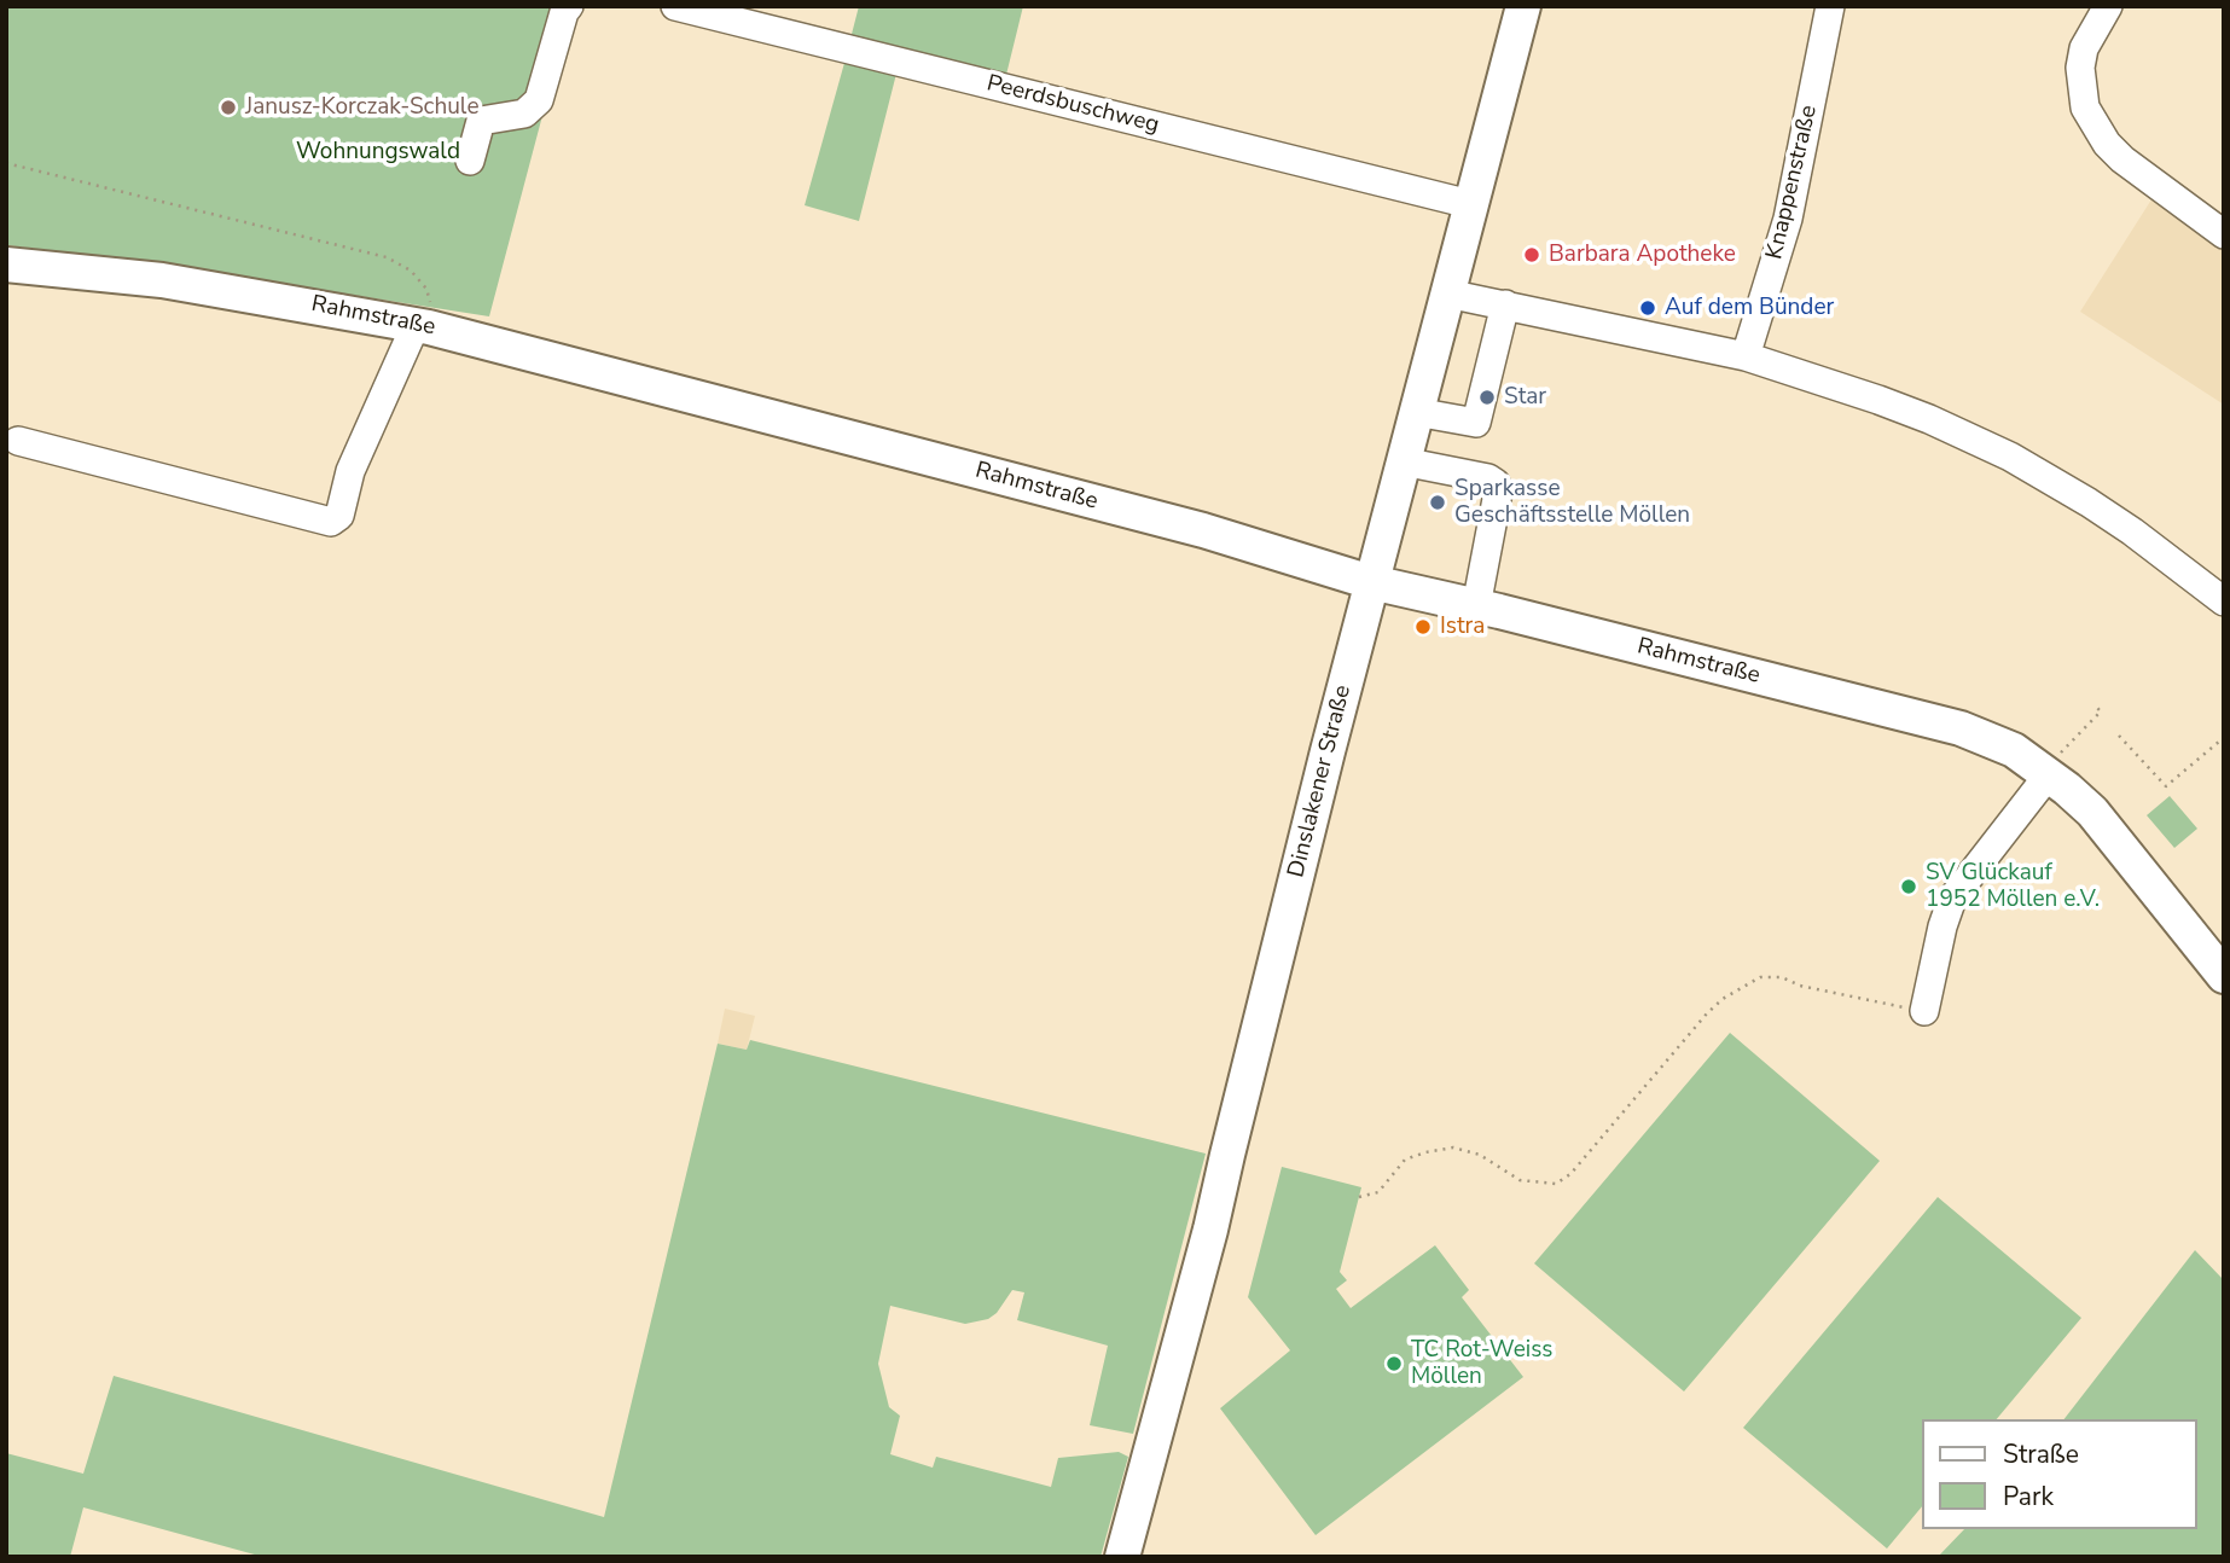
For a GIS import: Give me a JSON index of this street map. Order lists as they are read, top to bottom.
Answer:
{
  "streets": {
    "main road": ["Rahmstraße", "Dinslakener Straße"],
    "street": ["Peerdsbuschweg", "Knappenstraße"]
  },
  "crossings": [
    ["Peerdsbuschweg", "Dinslakener Straße"],
    ["Rahmstraße", "Dinslakener Straße"]
  ],
  "parks": ["Wohnungswald"],
  "places": [
    "Janusz-Korczak-Schule",
    "Barbara Apotheke",
    "Auf dem Bünder",
    "Star",
    "Sparkasse Geschäftsstelle Möllen",
    "Istra",
    "SV Glückauf 1952 Möllen e.V.",
    "TC Rot-Weiss Möllen"
  ],
  "legend": ["Straße", "Park"]
}
